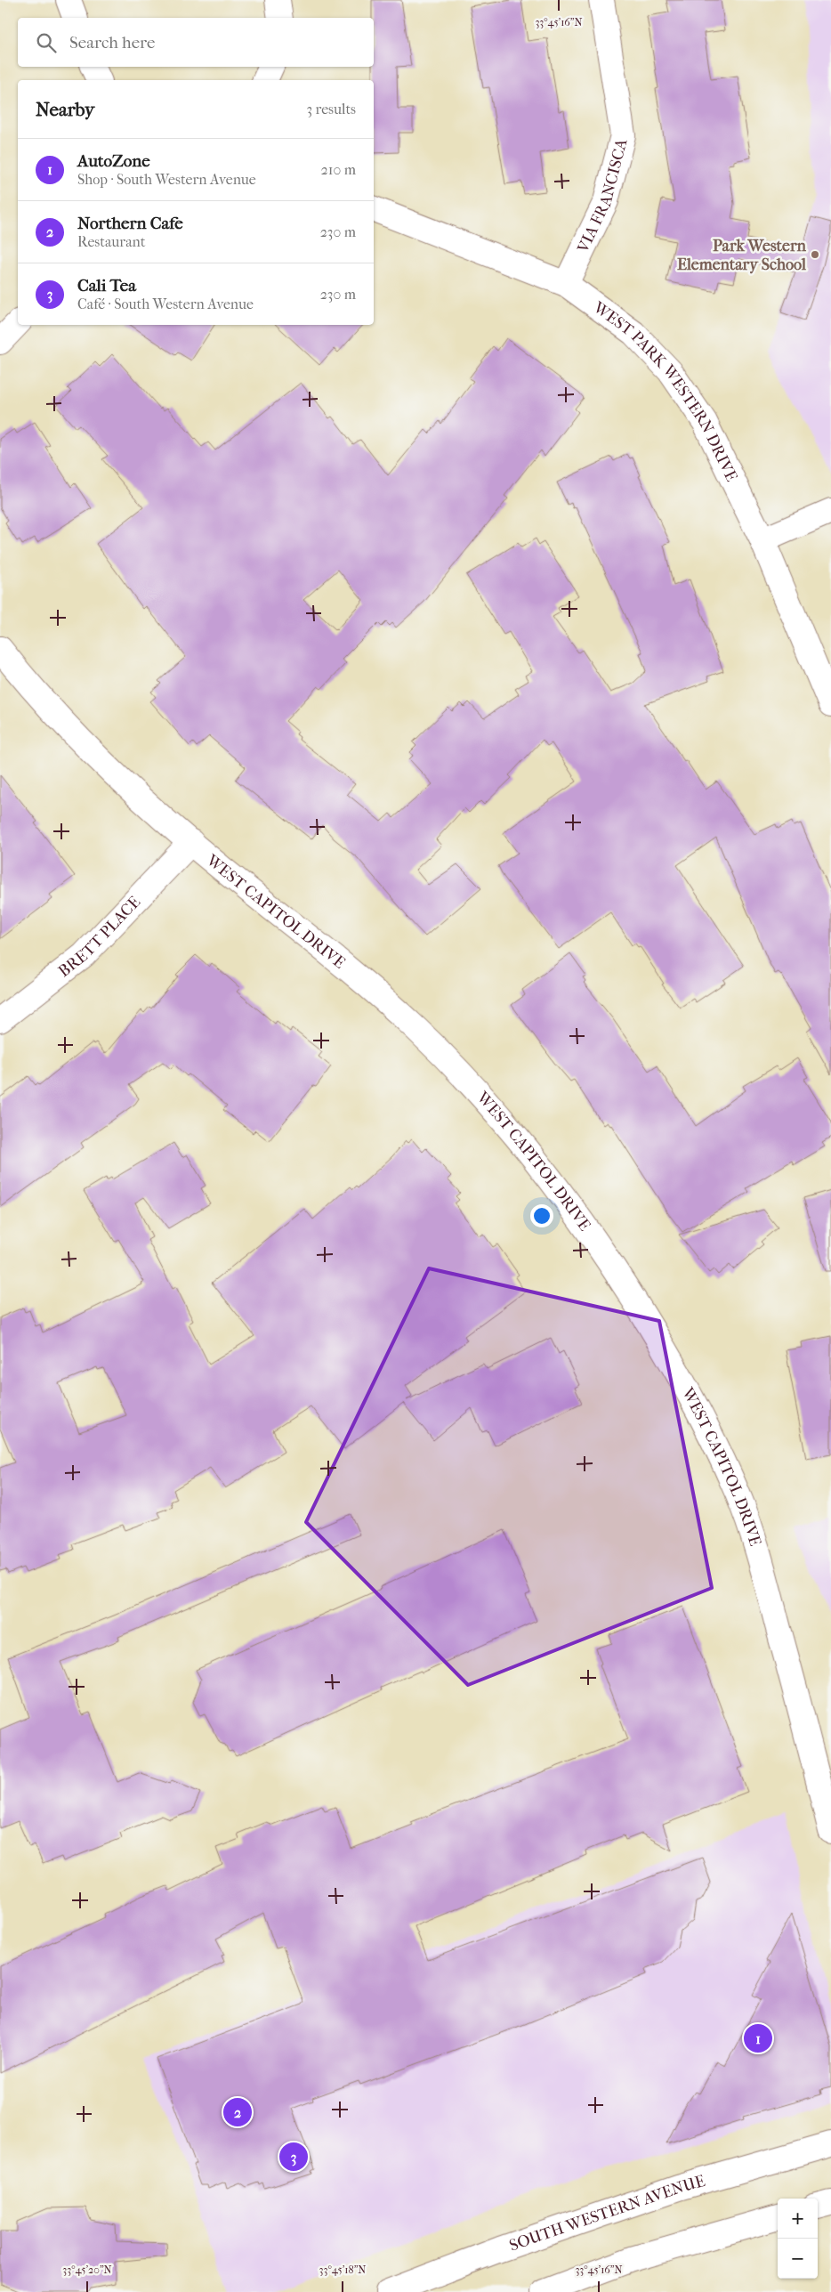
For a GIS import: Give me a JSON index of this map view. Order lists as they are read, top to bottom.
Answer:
{
  "streets": {
    "street": [
      "VIA FRANCISCA",
      "WEST PARK WESTERN DRIVE",
      "WEST CAPITOL DRIVE",
      "BRETT PLACE",
      "SOUTH WESTERN AVENUE"
    ]
  },
  "crossings": [
    ["VIA FRANCISCA", "WEST PARK WESTERN DRIVE"],
    ["WEST CAPITOL DRIVE", "BRETT PLACE"]
  ],
  "places": ["Park Western Elementary School"],
  "page": {
    "search": "Search here",
    "heading": ["Nearby", "3 results"],
    "list": [
      {
        "mark": "1",
        "name": "AutoZone",
        "note": "Shop · South Western Avenue",
        "value": "210 m"
      },
      {
        "mark": "2",
        "name": "Northern Cafe",
        "note": "Restaurant",
        "value": "230 m"
      },
      {
        "mark": "3",
        "name": "Cali Tea",
        "note": "Café · South Western Avenue",
        "value": "230 m"
      }
    ],
    "pins": ["1", "2", "3"],
    "map_buttons": ["+", "−"]
  },
  "coordinates": ["33°45'16\"N", "33°45'20\"N", "33°45'18\"N"]
}
